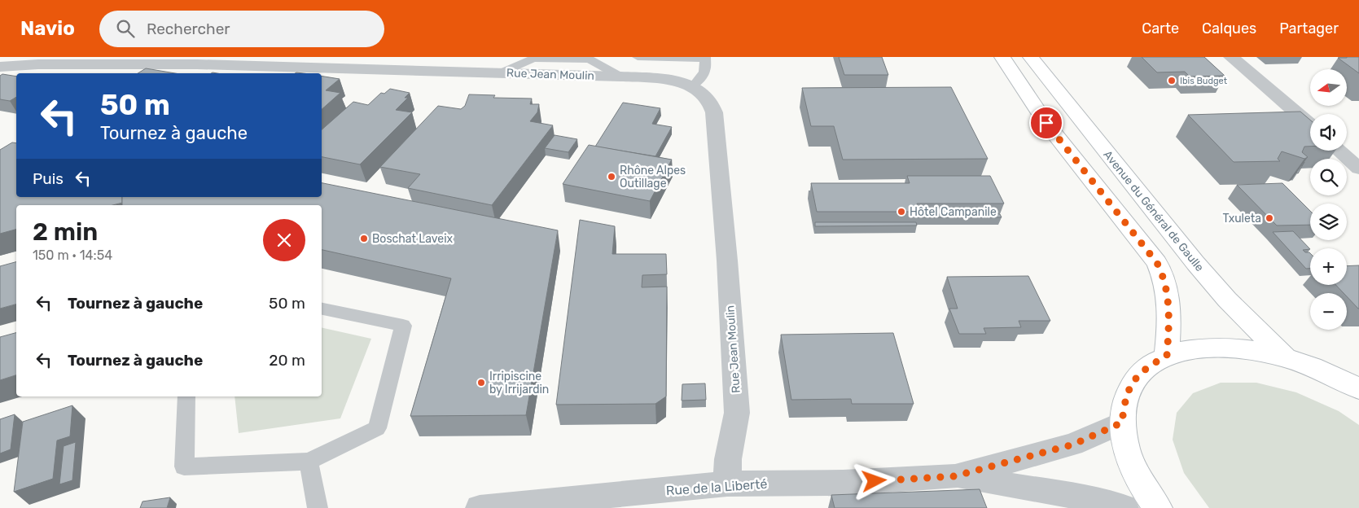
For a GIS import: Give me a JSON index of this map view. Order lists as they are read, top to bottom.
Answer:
{
  "streets": {
    "main road": ["Avenue du Général de Gaulle"],
    "street": ["Rue Jean Moulin", "Rue de la Liberté"]
  },
  "crossings": [
    ["Rue Jean Moulin", "Rue de la Liberté"]
  ],
  "places": [
    "Ibis Budget",
    "Rhône Alpes Outillage",
    "Hôtel Campanile",
    "Txuleta",
    "Boschat Laveix",
    "Irripiscine by Irrijardin"
  ],
  "north": "left",
  "page": {
    "header": "Navio",
    "search": "Rechercher",
    "nav": ["Carte", "Calques", "Partager"],
    "map_buttons": ["+", "−"],
    "turn": ["50 m", "Tournez à gauche"],
    "then": "Puis",
    "heading": ["2 min", "150 m · 14:54"],
    "list": [
      {
        "name": "Tournez à gauche",
        "value": "50 m"
      },
      {
        "name": "Tournez à gauche",
        "value": "20 m"
      }
    ]
  }
}
